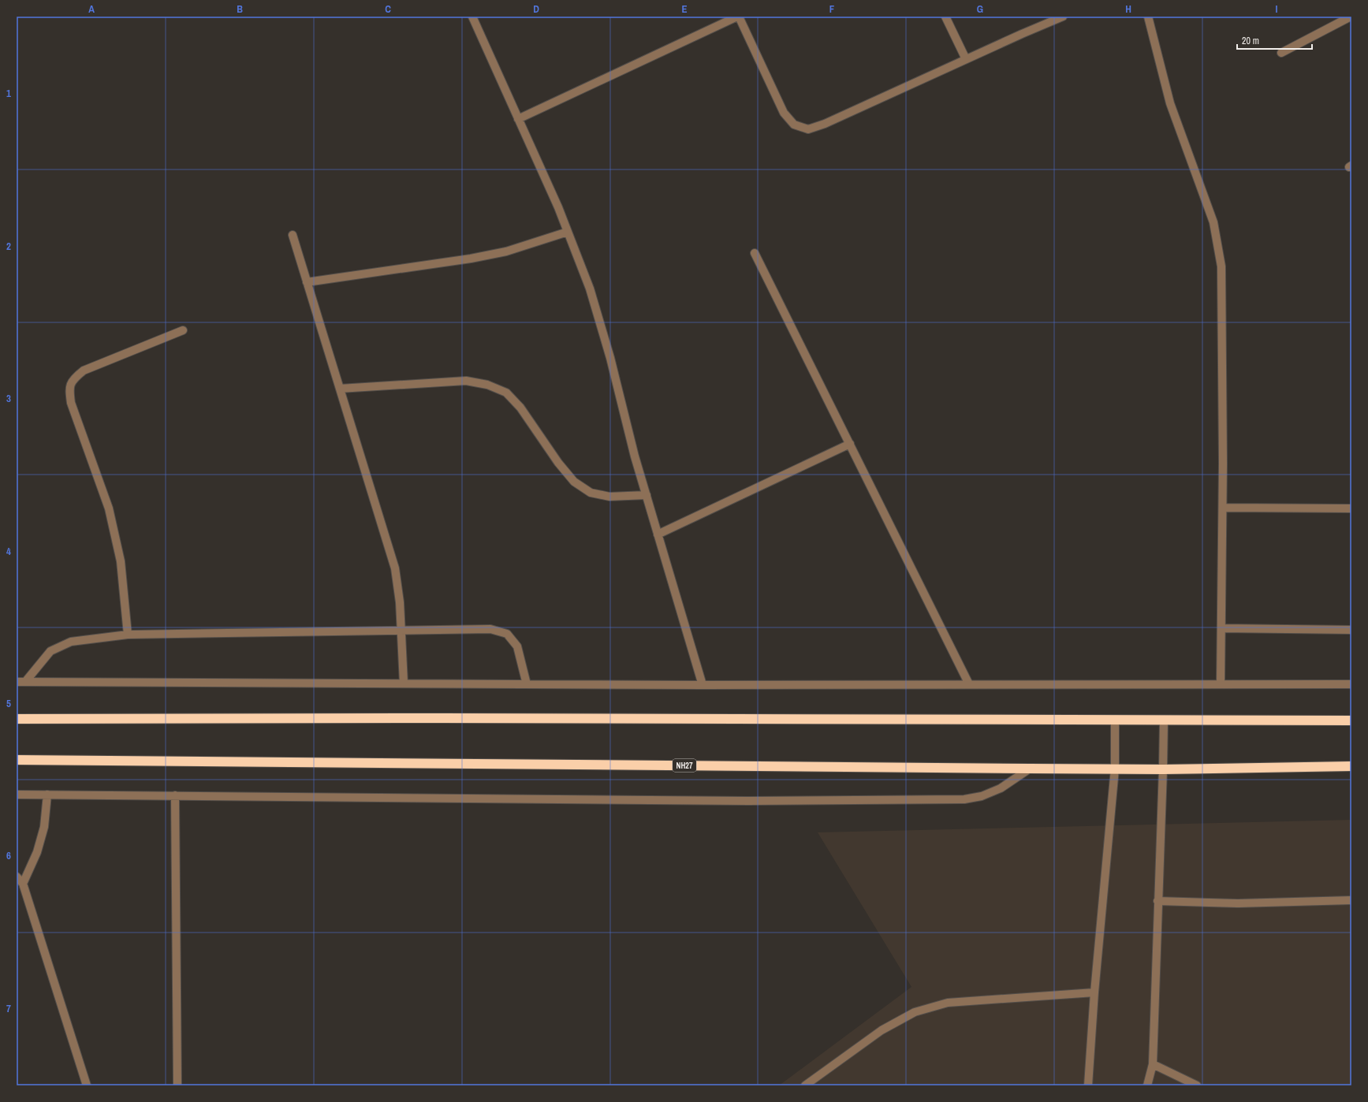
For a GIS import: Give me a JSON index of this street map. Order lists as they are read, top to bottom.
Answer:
{
  "streets": {
    "highway": ["NH27"]
  },
  "scale_bar": "20 m",
  "grid": {
    "columns": [
      "A",
      "B",
      "C",
      "D",
      "E",
      "F",
      "G",
      "H",
      "I"
    ],
    "rows": [
      "1",
      "2",
      "3",
      "4",
      "5",
      "6",
      "7"
    ]
  }
}
